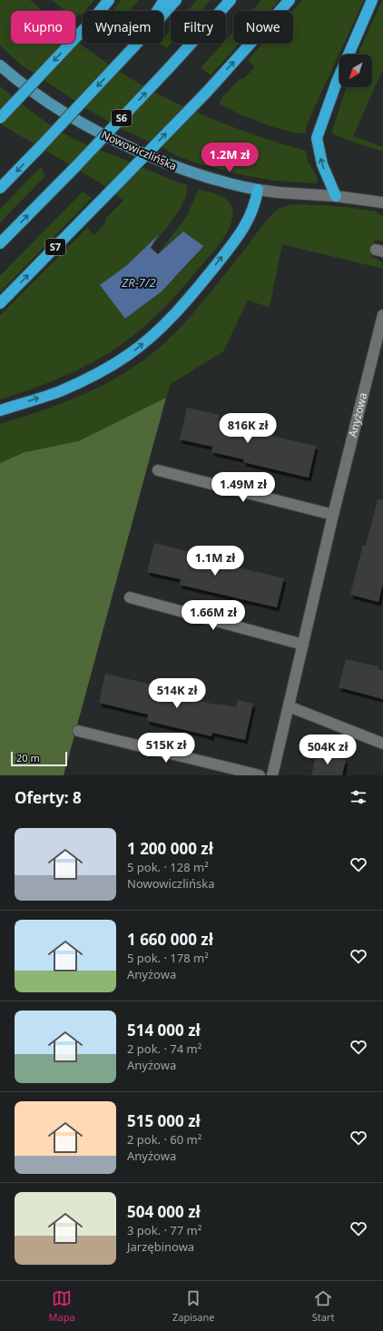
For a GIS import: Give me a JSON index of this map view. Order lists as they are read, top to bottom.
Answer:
{
  "streets": {
    "highway": ["S6", "S7"],
    "main road": ["Nowowiczlińska"],
    "street": ["Anyżowa"]
  },
  "water": ["ZR-7/2"],
  "scale_bar": "20 m",
  "north": "bottom left",
  "page": {
    "chip": [
      "Kupno",
      "Wynajem",
      "Filtry",
      "Nowe"
    ],
    "price": [
      "1.2M zł",
      "816K zł",
      "1.49M zł",
      "1.1M zł",
      "1.66M zł",
      "514K zł",
      "515K zł",
      "504K zł"
    ],
    "scale": "20 m",
    "heading": "Oferty: 8",
    "list": [
      {
        "name": "1 200 000 zł",
        "note": "5 pok. · 128 m² · Nowowiczlińska"
      },
      {
        "name": "1 660 000 zł",
        "note": "5 pok. · 178 m² · Anyżowa"
      },
      {
        "name": "514 000 zł",
        "note": "2 pok. · 74 m² · Anyżowa"
      },
      {
        "name": "515 000 zł",
        "note": "2 pok. · 60 m² · Anyżowa"
      },
      {
        "name": "504 000 zł",
        "note": "3 pok. · 77 m² · Jarzębinowa"
      }
    ],
    "tabs": ["Mapa", "Zapisane", "Start"]
  }
}
